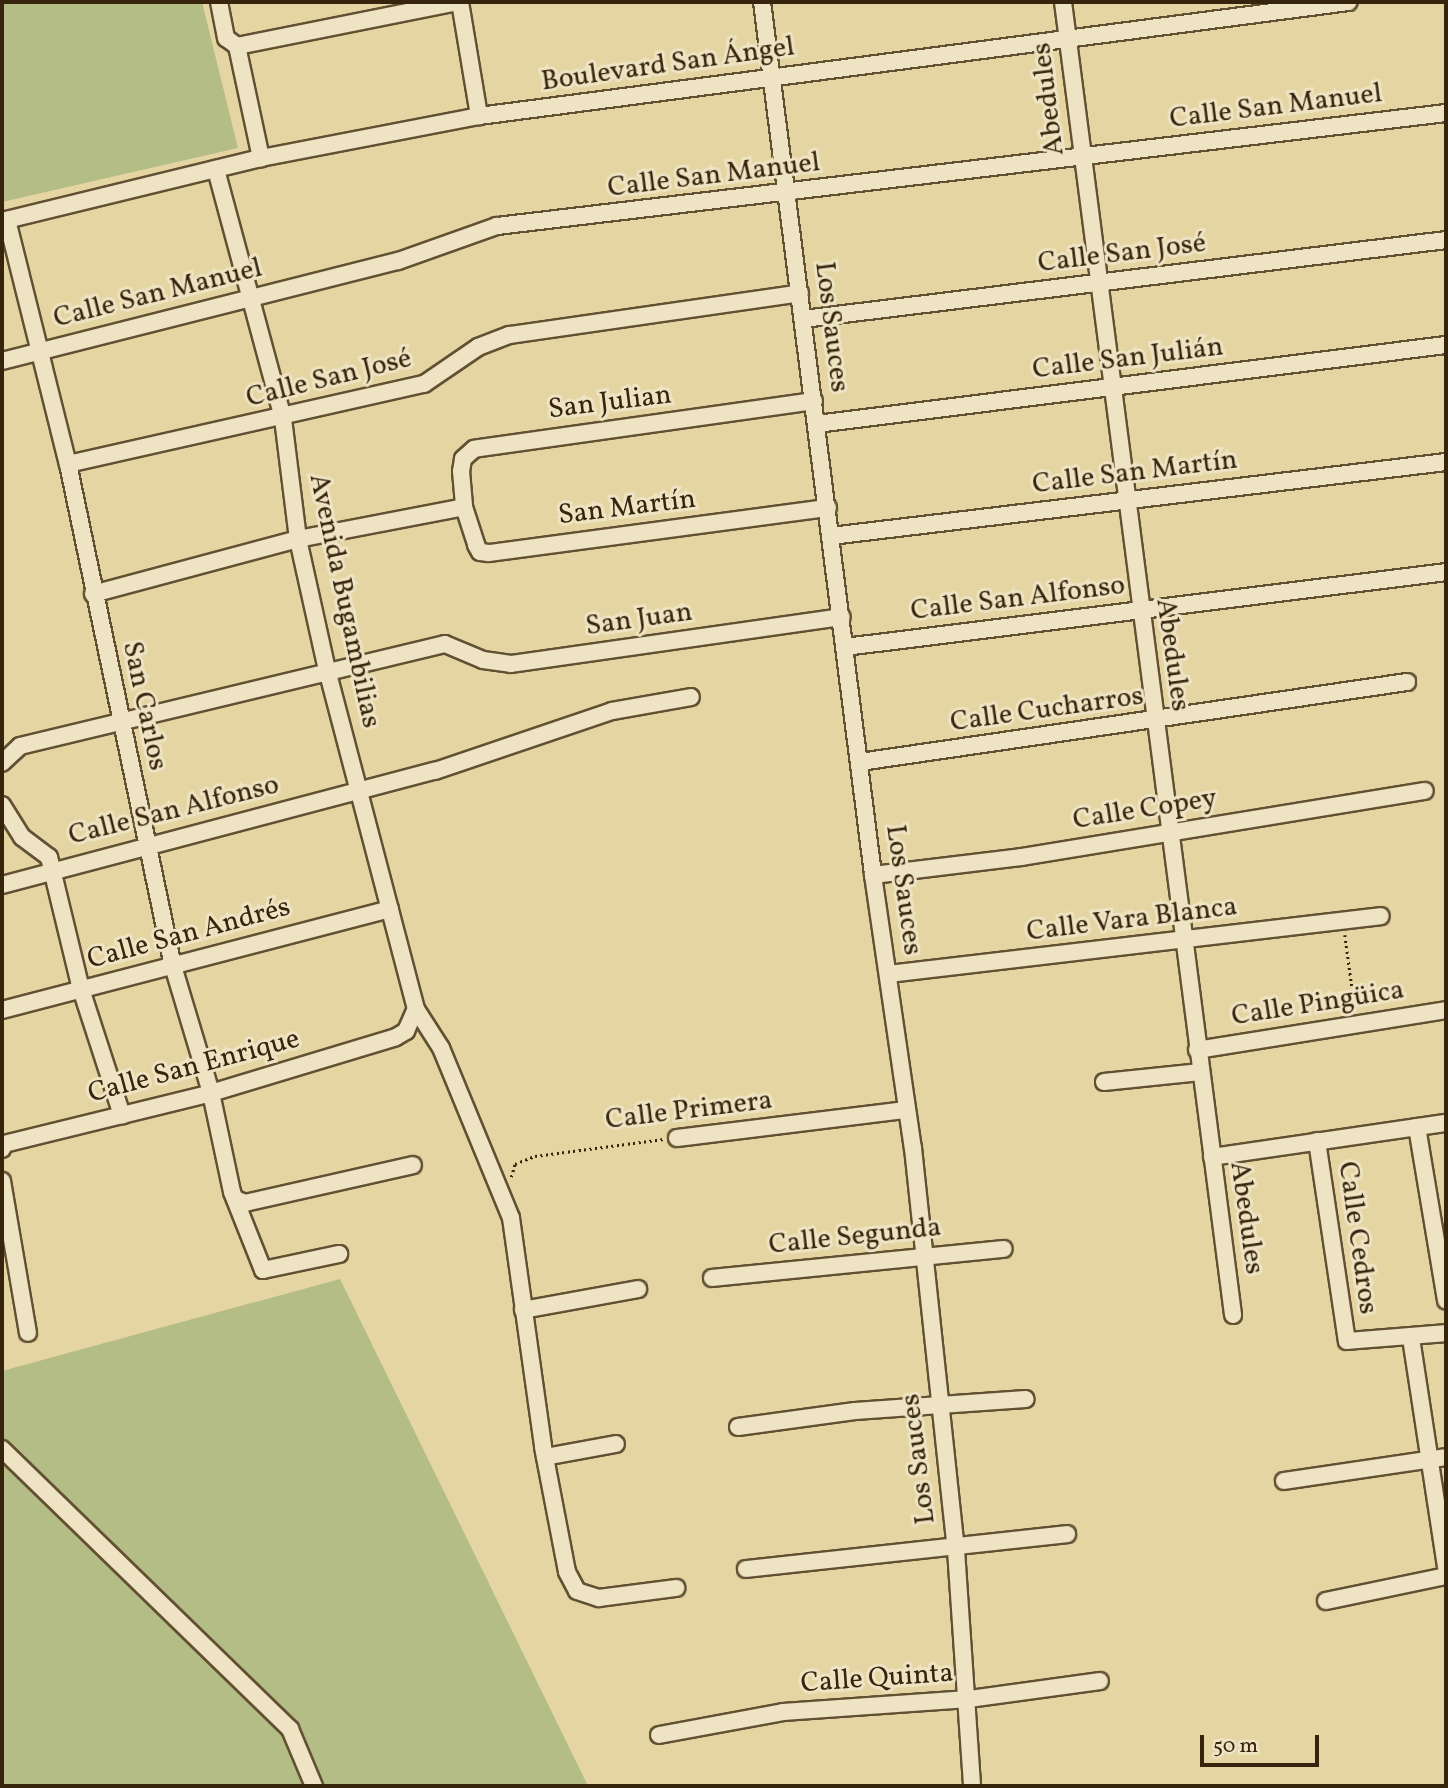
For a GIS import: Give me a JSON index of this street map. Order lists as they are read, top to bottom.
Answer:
{
  "streets": {
    "street": [
      "Boulevard San Ángel",
      "Abedules",
      "Calle San Manuel",
      "Calle San José",
      "Los Sauces",
      "Calle San Julián",
      "San Julian",
      "Calle San Martín",
      "San Martín",
      "Calle San Alfonso",
      "Avenida Bugambilias",
      "San Juan",
      "San Carlos",
      "Calle Cucharros",
      "Calle Copey",
      "Calle Vara Blanca",
      "Calle San Andrés",
      "Calle Pingüica",
      "Calle San Enrique",
      "Calle Primera",
      "Calle Segunda",
      "Calle Cedros",
      "Calle Quinta"
    ]
  },
  "crossings": [
    ["Boulevard San Ángel", "Abedules"],
    ["Boulevard San Ángel", "Los Sauces"],
    ["Boulevard San Ángel", "Avenida Bugambilias"],
    ["Boulevard San Ángel", "San Carlos"],
    ["Abedules", "Calle San Manuel"],
    ["Abedules", "Calle San José"],
    ["Abedules", "Calle San Julián"],
    ["Abedules", "Calle San Martín"],
    ["Abedules", "Calle San Alfonso"],
    ["Abedules", "Calle Cucharros"],
    ["Abedules", "Calle Copey"],
    ["Abedules", "Calle Vara Blanca"],
    ["Abedules", "Calle Pingüica"],
    ["Calle San Manuel", "Los Sauces"],
    ["Calle San Manuel", "Avenida Bugambilias"],
    ["Calle San Manuel", "San Carlos"],
    ["Calle San José", "Los Sauces"],
    ["Calle San José", "Avenida Bugambilias"],
    ["Calle San José", "San Carlos"],
    ["Los Sauces", "Calle San Julián"],
    ["Los Sauces", "San Julian"],
    ["Los Sauces", "Calle San Martín"],
    ["Los Sauces", "San Martín"],
    ["Los Sauces", "Calle San Alfonso"],
    ["Los Sauces", "San Juan"],
    ["Los Sauces", "Calle Cucharros"],
    ["Los Sauces", "Calle Copey"],
    ["Los Sauces", "Calle Vara Blanca"],
    ["Los Sauces", "Calle Primera"],
    ["Los Sauces", "Calle Segunda"],
    ["Los Sauces", "Calle Quinta"],
    ["San Julian", "San Martín"],
    ["Calle San Alfonso", "Avenida Bugambilias"],
    ["Calle San Alfonso", "San Carlos"],
    ["Avenida Bugambilias", "San Juan"],
    ["Avenida Bugambilias", "Calle San Andrés"],
    ["Avenida Bugambilias", "Calle San Enrique"],
    ["Avenida Bugambilias", "Calle Primera"],
    ["San Carlos", "Calle San Andrés"],
    ["San Carlos", "Calle San Enrique"]
  ],
  "scale_bar": "50 m"
}
